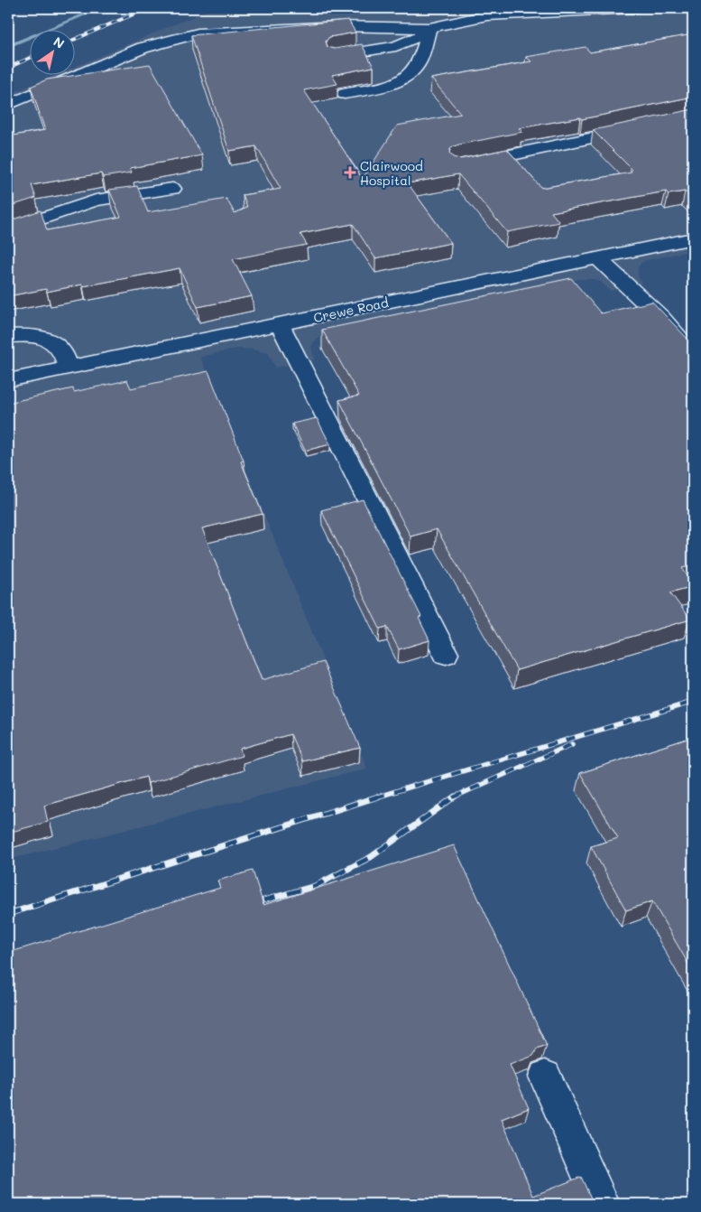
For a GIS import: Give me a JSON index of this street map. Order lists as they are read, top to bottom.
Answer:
{
  "streets": {
    "street": ["Crewe Road"]
  },
  "places": {
    "health": ["Clairwood Hospital"]
  },
  "north": "top right"
}
